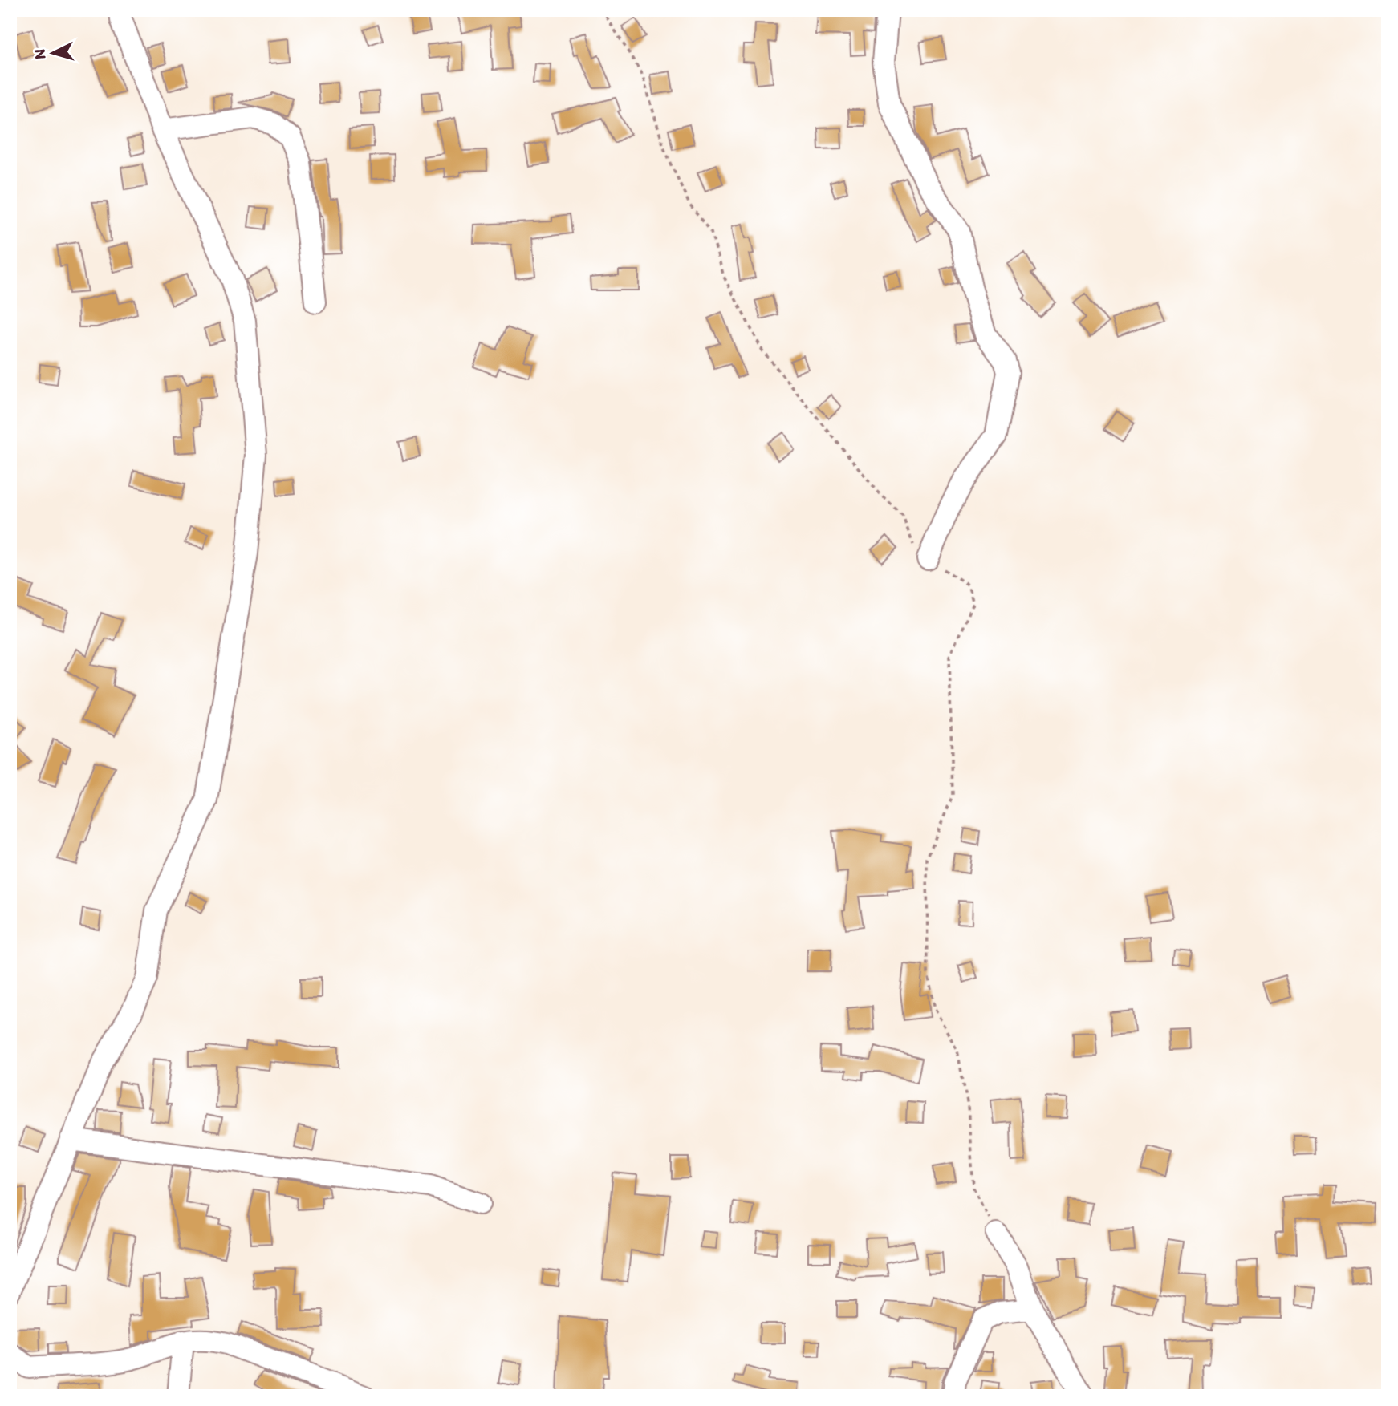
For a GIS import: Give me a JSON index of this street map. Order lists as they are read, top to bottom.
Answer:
{
  "north": "left"
}
